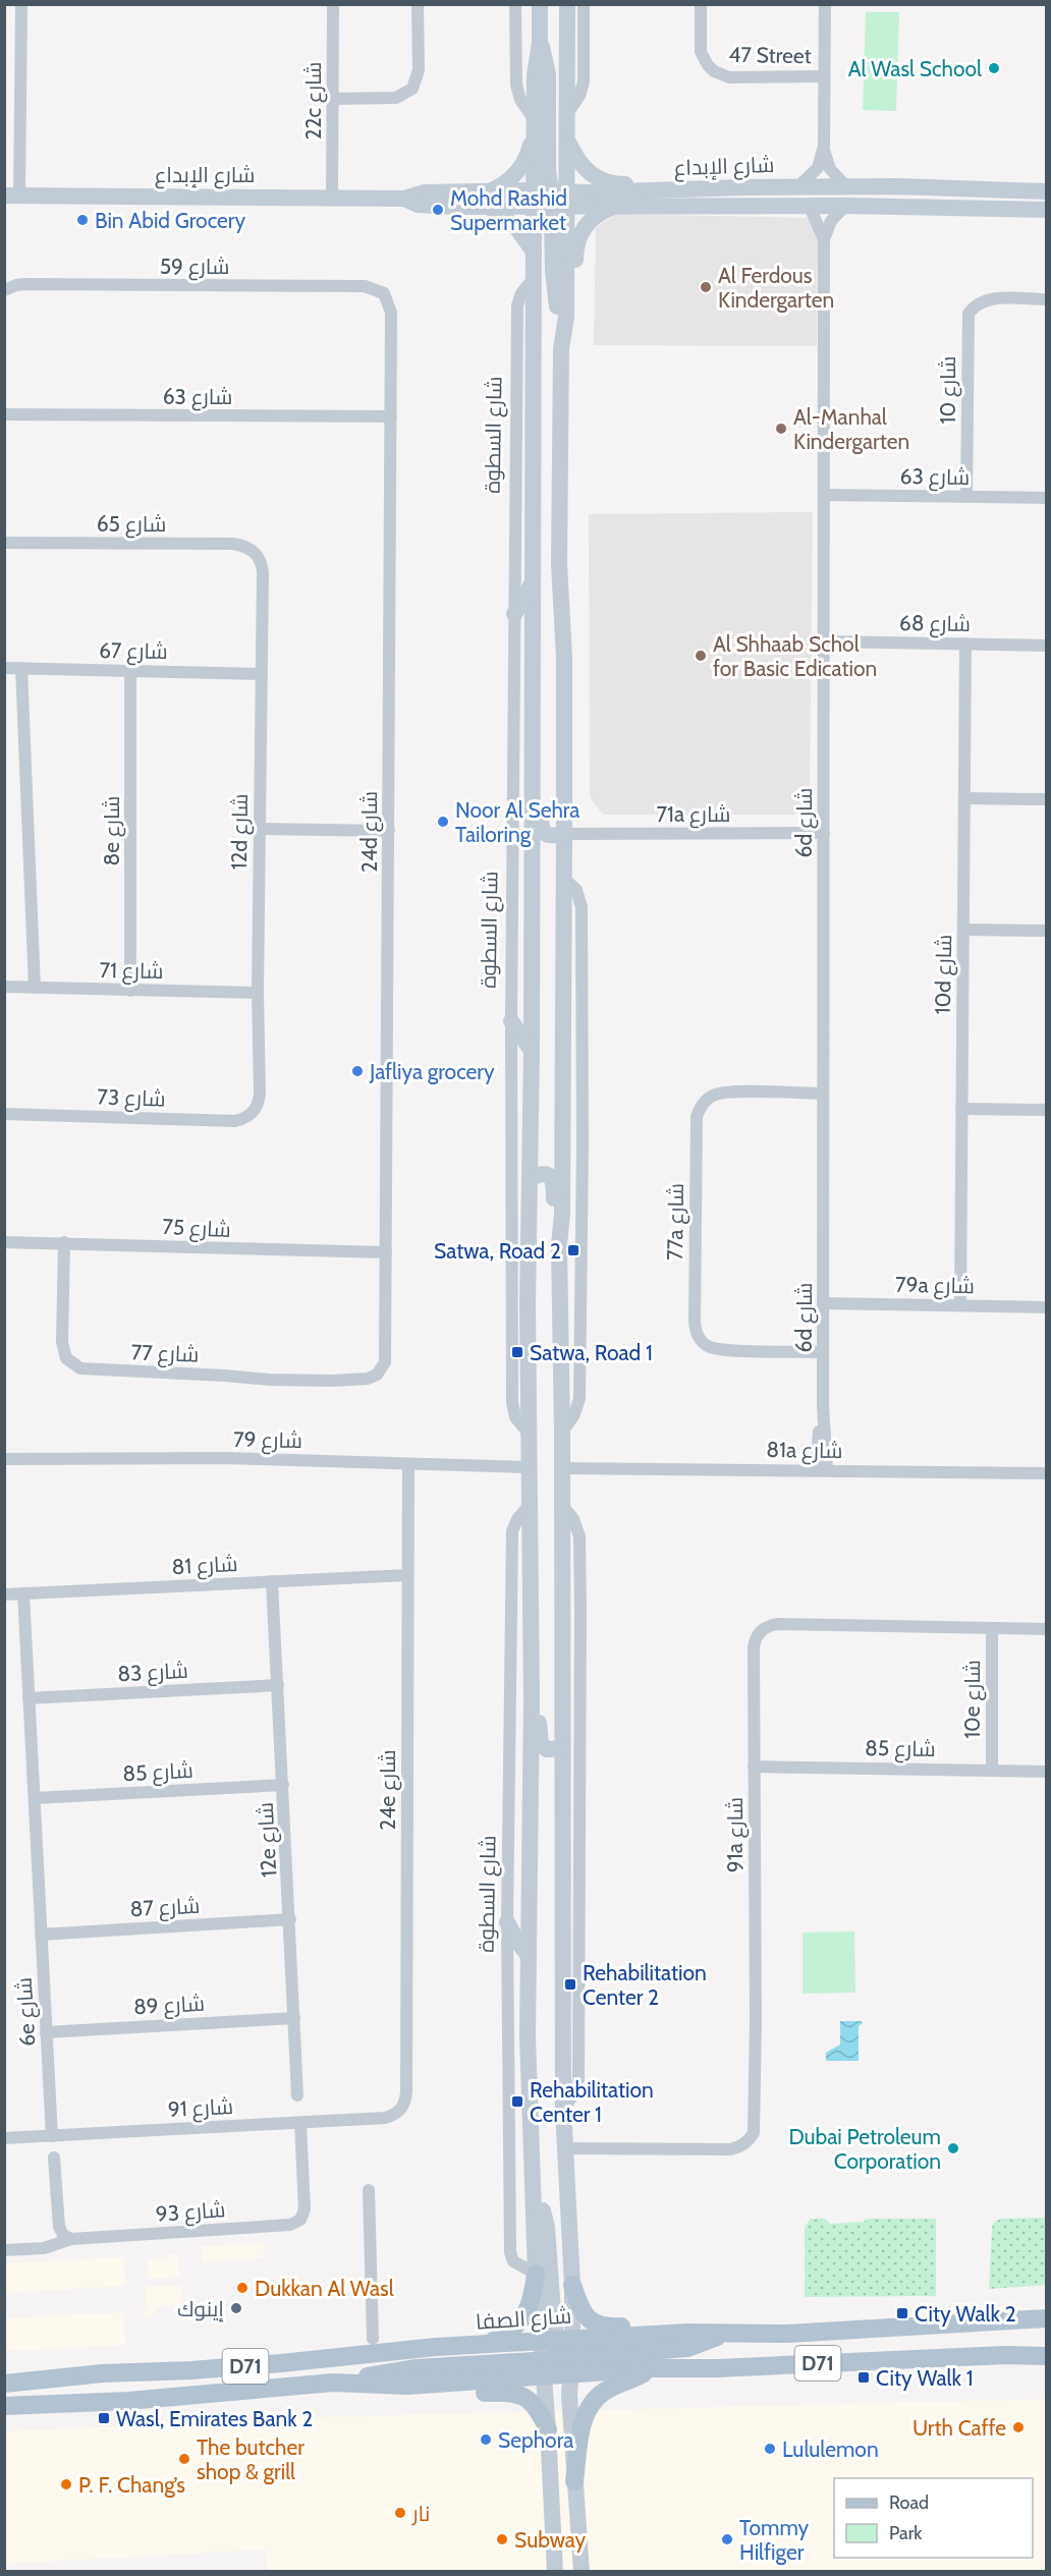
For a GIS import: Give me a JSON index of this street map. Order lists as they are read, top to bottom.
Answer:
{
  "streets": {
    "main road": [
      "شارع الإبداع",
      "شارع السطوة",
      "شارع الصفا",
      "D71"
    ],
    "street": [
      "47 Street",
      "22c شارع",
      "شارع 59",
      "شارع 10",
      "شارع 63",
      "شارع 65",
      "شارع 68",
      "شارع 67",
      "71a شارع",
      "6d شارع",
      "8e شارع",
      "12d شارع",
      "24d شارع",
      "شارع 71",
      "10d شارع",
      "شارع 73",
      "77a شارع",
      "شارع 75",
      "79a شارع",
      "شارع 77",
      "شارع 79",
      "81a شارع",
      "شارع 81",
      "شارع 83",
      "10e شارع",
      "شارع 85",
      "24e شارع",
      "91a شارع",
      "12e شارع",
      "شارع 87",
      "شارع 89",
      "6e شارع",
      "شارع 91",
      "شارع 93"
    ]
  },
  "crossings": [
    ["22c شارع", "شارع الإبداع"],
    ["شارع الإبداع", "شارع السطوة"],
    ["شارع الإبداع", "6d شارع"],
    ["شارع 59", "24d شارع"],
    ["شارع 10", "شارع 63"],
    ["شارع 63", "6d شارع"],
    ["شارع 63", "24d شارع"],
    ["شارع السطوة", "71a شارع"],
    ["شارع السطوة", "شارع 79"],
    ["شارع السطوة", "81a شارع"],
    ["شارع السطوة", "91a شارع"],
    ["شارع السطوة", "شارع الصفا"],
    ["شارع 65", "12d شارع"],
    ["شارع 68", "6d شارع"],
    ["شارع 68", "10d شارع"],
    ["شارع 67", "8e شارع"],
    ["شارع 67", "12d شارع"],
    ["71a شارع", "6d شارع"],
    ["6d شارع", "77a شارع"],
    ["6d شارع", "79a شارع"],
    ["6d شارع", "81a شارع"],
    ["8e شارع", "شارع 71"],
    ["12d شارع", "شارع 71"],
    ["12d شارع", "شارع 73"],
    ["24d شارع", "شارع 75"],
    ["24d شارع", "شارع 77"],
    ["10d شارع", "79a شارع"],
    ["شارع 75", "شارع 77"],
    ["شارع 79", "24e شارع"],
    ["شارع 81", "24e شارع"],
    ["شارع 81", "12e شارع"],
    ["شارع 81", "6e شارع"],
    ["شارع 83", "12e شارع"],
    ["شارع 83", "6e شارع"],
    ["10e شارع", "شارع 85"],
    ["10e شارع", "91a شارع"],
    ["شارع 85", "91a شارع"],
    ["شارع 85", "12e شارع"],
    ["شارع 85", "6e شارع"],
    ["24e شارع", "شارع 91"],
    ["12e شارع", "شارع 87"],
    ["12e شارع", "شارع 89"],
    ["شارع 87", "6e شارع"],
    ["شارع 89", "6e شارع"],
    ["6e شارع", "شارع 91"],
    ["شارع 91", "شارع 93"]
  ],
  "places": {
    "other": [
      "Al Wasl School",
      "Mohd Rashid Supermarket",
      "Bin Abid Grocery",
      "Al Ferdous Kindergarten",
      "Al-Manhal Kindergarten",
      "Al Shhaab Schol for Basic Edication",
      "Noor Al Sehra Tailoring",
      "Jafliya grocery",
      "Dubai Petroleum Corporation",
      "Dukkan Al Wasl",
      "إينوك",
      "Urth Caffe",
      "Sephora",
      "Lululemon",
      "The butcher shop & grill",
      "P. F. Chang’s",
      "نار",
      "Subway",
      "Tommy Hilfiger"
    ],
    "transit": [
      "Satwa, Road 2",
      "Satwa, Road 1",
      "Rehabilitation Center 2",
      "Rehabilitation Center 1",
      "City Walk 2",
      "City Walk 1",
      "Wasl, Emirates Bank 2"
    ]
  },
  "legend": ["Road", "Park"]
}
